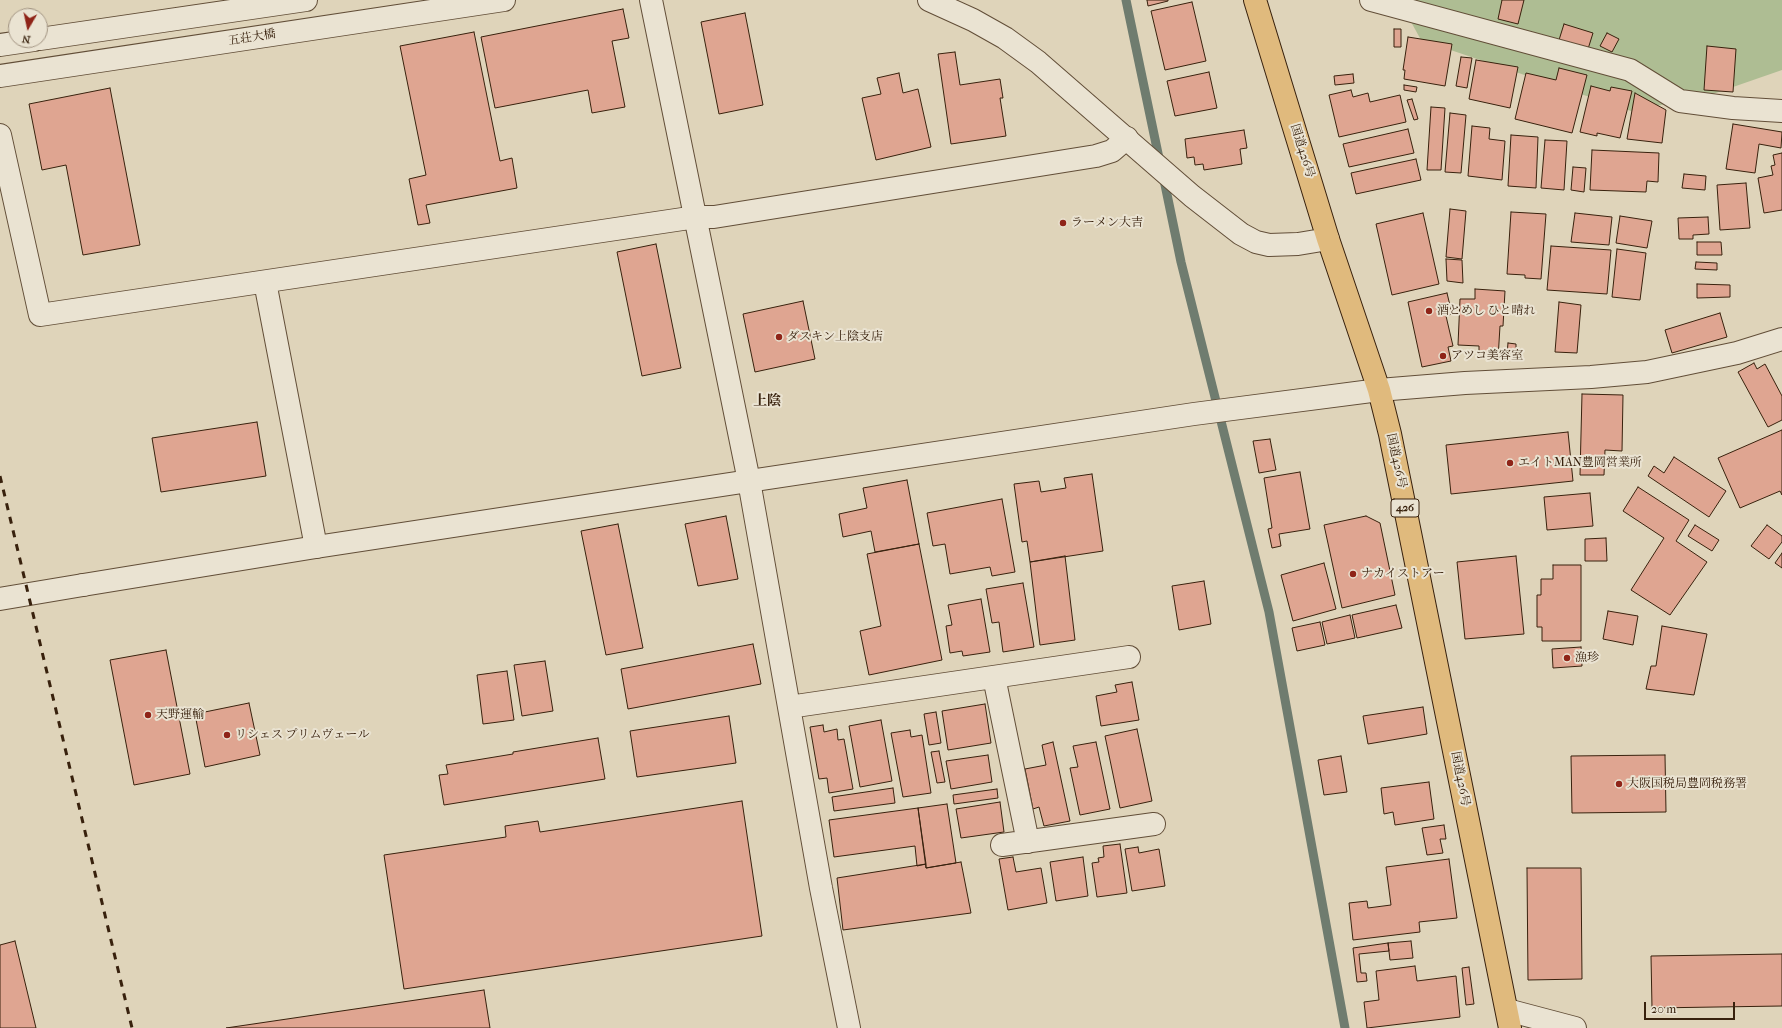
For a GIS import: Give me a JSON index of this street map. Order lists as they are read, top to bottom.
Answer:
{
  "streets": {
    "highway": ["国道426号", "426"],
    "street": ["五荘大橋"]
  },
  "districts": ["上陰"],
  "places": [
    "ラーメン大吉",
    "酒とめし ひと晴れ",
    "ダスキン上陰支店",
    "アツコ美容室",
    "エイトMAN豊岡営業所",
    "ナカイストアー",
    "漁珍",
    "天野運輸",
    "リシェス プリムヴェール",
    "大阪国税局豊岡税務署"
  ],
  "scale_bar": "20 m",
  "north": "bottom"
}
